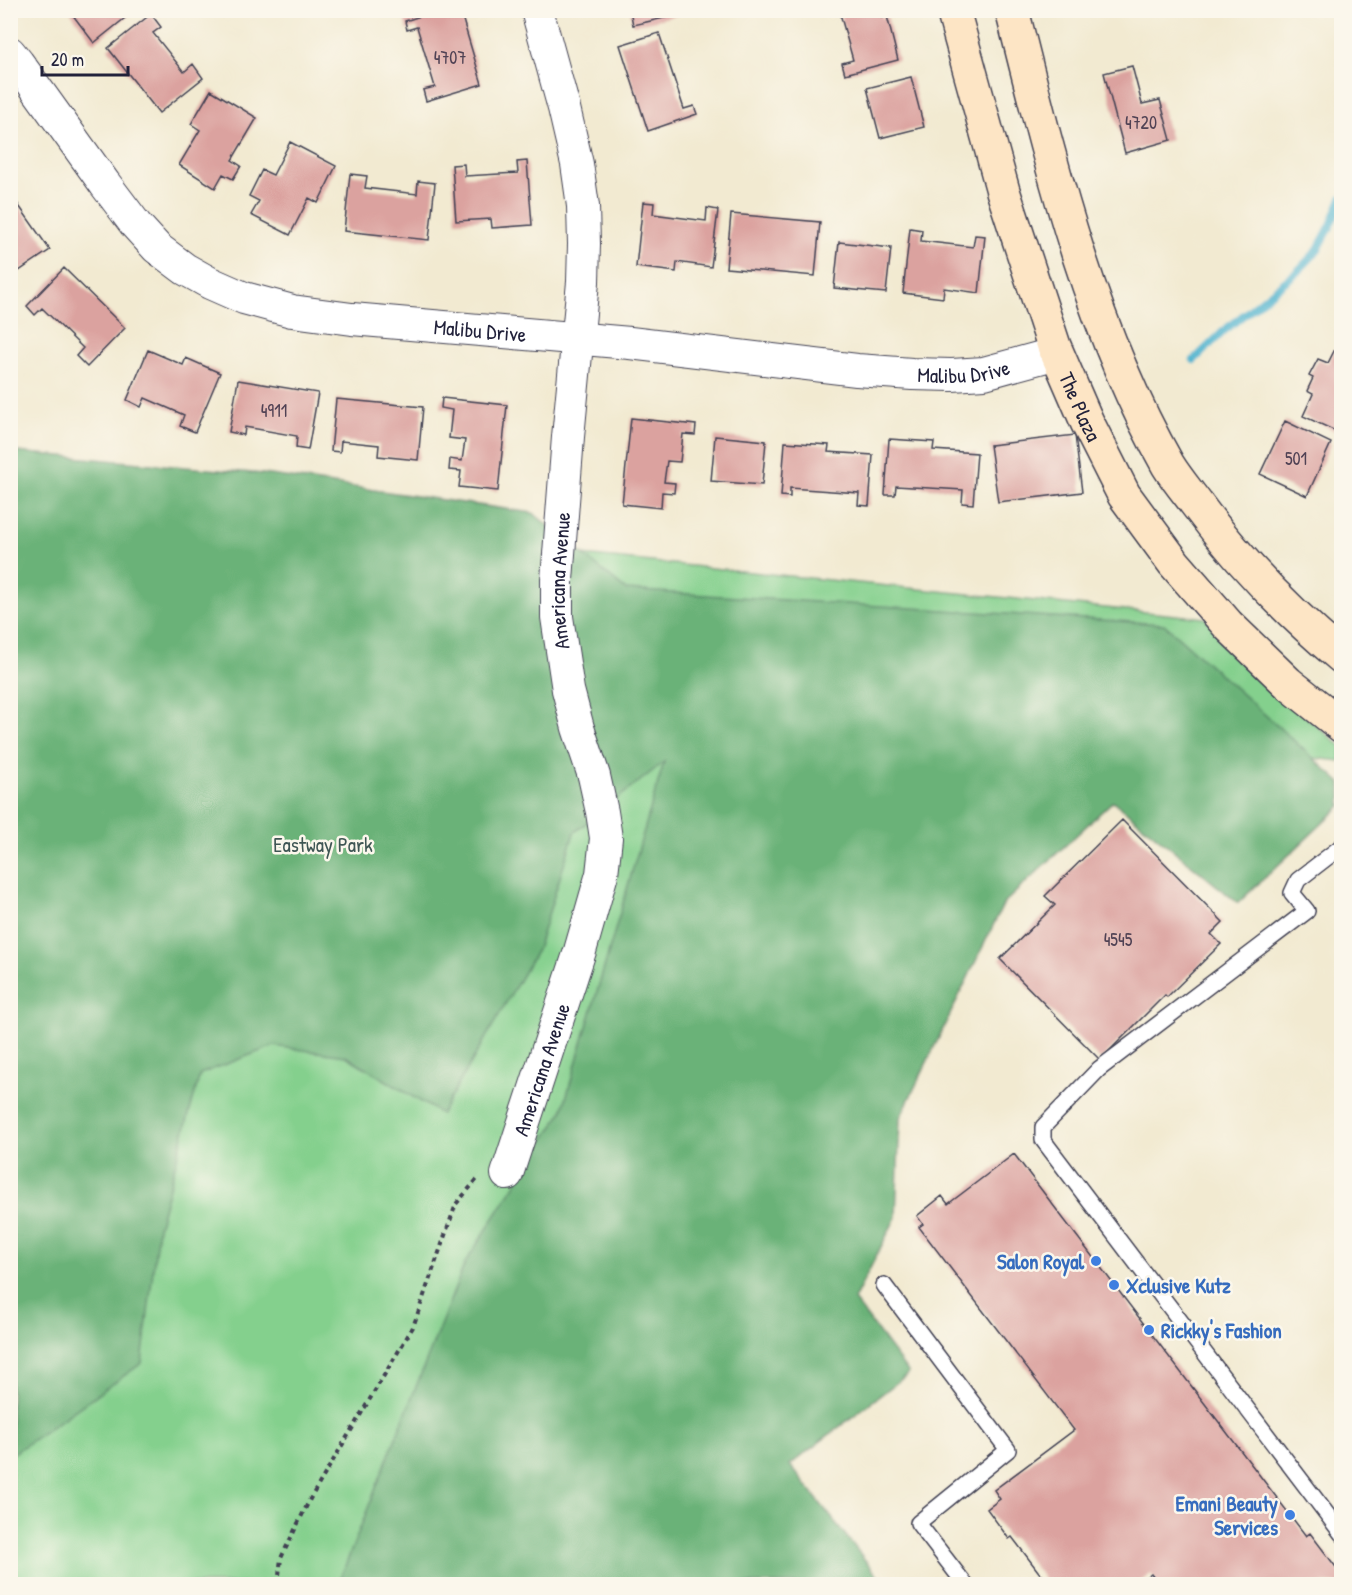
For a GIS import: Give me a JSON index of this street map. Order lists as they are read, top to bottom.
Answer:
{
  "streets": {
    "main road": ["The Plaza"],
    "street": ["Malibu Drive", "Americana Avenue"]
  },
  "crossings": [
    ["Malibu Drive", "The Plaza"],
    ["Malibu Drive", "Americana Avenue"]
  ],
  "parks": ["Eastway Park"],
  "places": [
    "Salon Royal",
    "Xclusive Kutz",
    "Rickky's Fashion",
    "Emani Beauty Services"
  ],
  "house_numbers": [
    "4707",
    "4720",
    "4911",
    "501",
    "4545"
  ],
  "scale_bar": "20 m"
}
